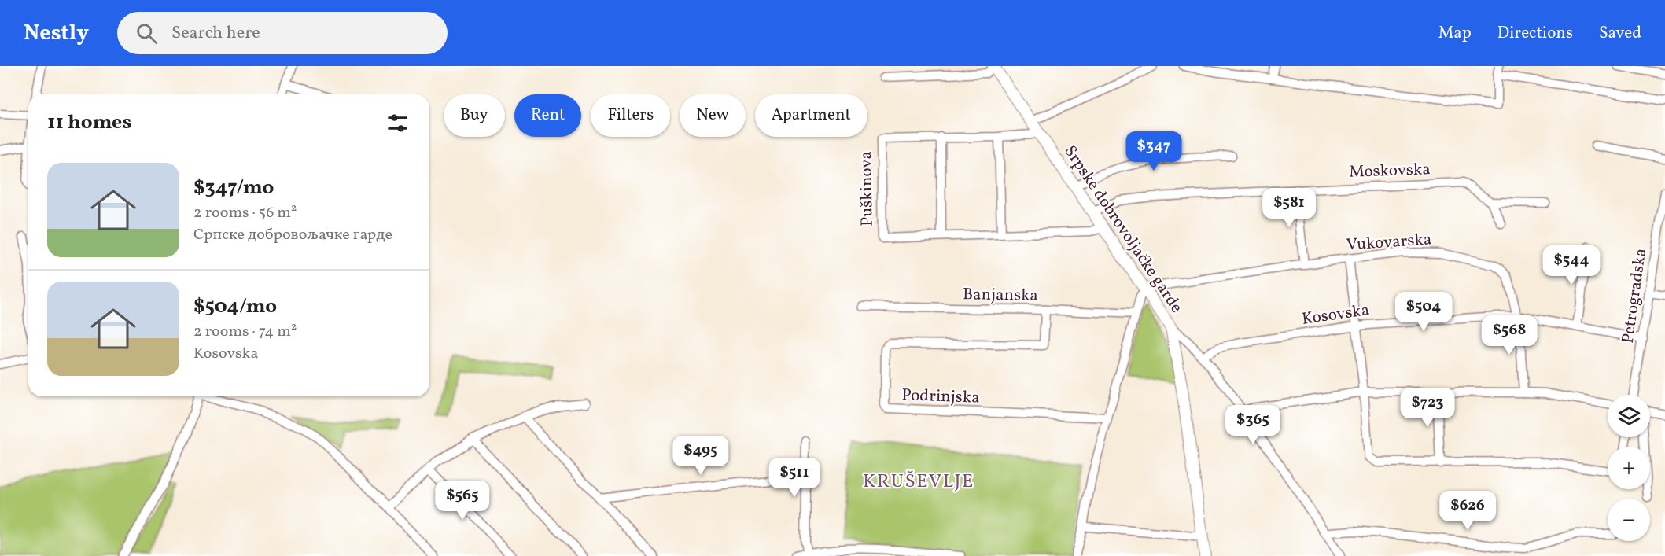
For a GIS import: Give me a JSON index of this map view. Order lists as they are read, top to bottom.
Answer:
{
  "streets": {
    "main road": ["Srpske dobrovoljačke garde"],
    "street": [
      "Moskovska",
      "Puškinova",
      "Vukovarska",
      "Banjanska",
      "Petrogradska",
      "Kosovska",
      "Podrinjska"
    ]
  },
  "crossings": [
    ["Moskovska", "Srpske dobrovoljačke garde"],
    ["Puškinova", "Srpske dobrovoljačke garde"],
    ["Srpske dobrovoljačke garde", "Vukovarska"],
    ["Vukovarska", "Kosovska"],
    ["Banjanska", "Podrinjska"],
    ["Petrogradska", "Kosovska"]
  ],
  "districts": ["KRUŠEVLJE"],
  "page": {
    "header": "Nestly",
    "search": "Search here",
    "nav": ["Map", "Directions", "Saved"],
    "chip": [
      "Buy",
      "Rent",
      "Filters",
      "New",
      "Apartment"
    ],
    "heading": "11 homes",
    "price": [
      "$347",
      "$581",
      "$544",
      "$504",
      "$568",
      "$723",
      "$365",
      "$495",
      "$511",
      "$565",
      "$626"
    ],
    "list": [
      {
        "name": "$347/mo",
        "note": "2 rooms · 56 m² · Српске добровољачке гарде"
      },
      {
        "name": "$504/mo",
        "note": "2 rooms · 74 m² · Kosovska"
      }
    ],
    "map_buttons": ["+", "−"]
  }
}
